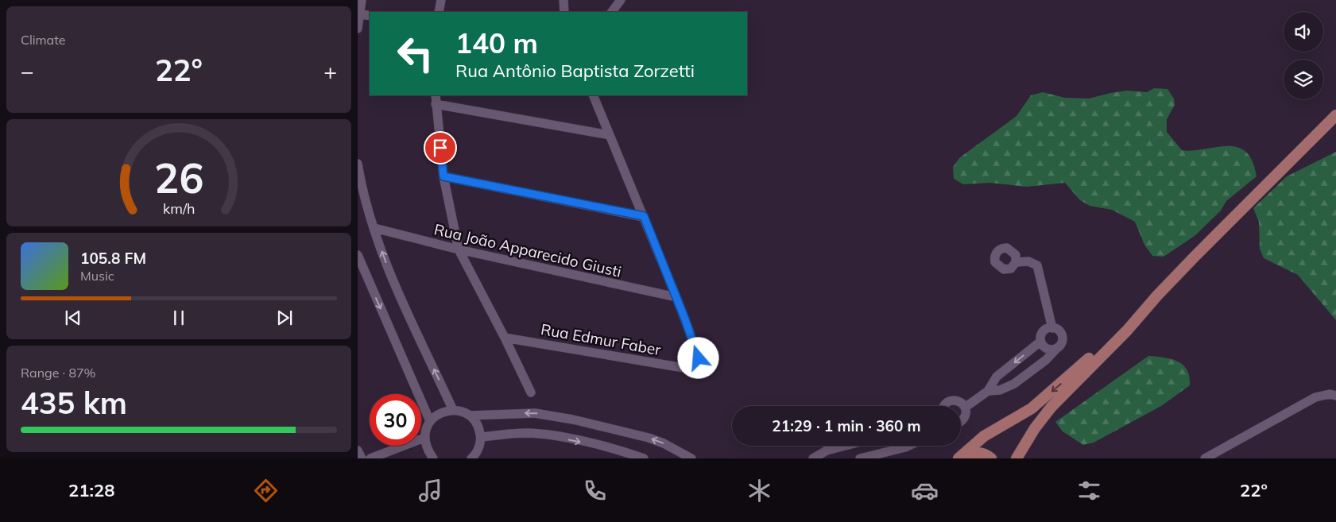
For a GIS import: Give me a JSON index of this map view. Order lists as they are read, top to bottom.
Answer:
{
  "streets": {
    "street": ["Rua João Apparecido Giusti", "Rua Edmur Faber"]
  },
  "crossings": [
    ["Rua João Apparecido Giusti", "Rua Edmur Faber"]
  ],
  "page": {
    "tile": [
      "Climate",
      ["Range · 87%", "435 km"]
    ],
    "turn": ["140 m", "Rua Antônio Baptista Zorzetti"],
    "heat": ["−", "22°", "+"],
    "song": ["105.8 FM", "Music"],
    "limit": "30",
    "trip": "21:29 · 1 min · 360 m",
    "tabs": ["21:28", "22°"],
    "gauge": ["26", "km/h"]
  }
}
